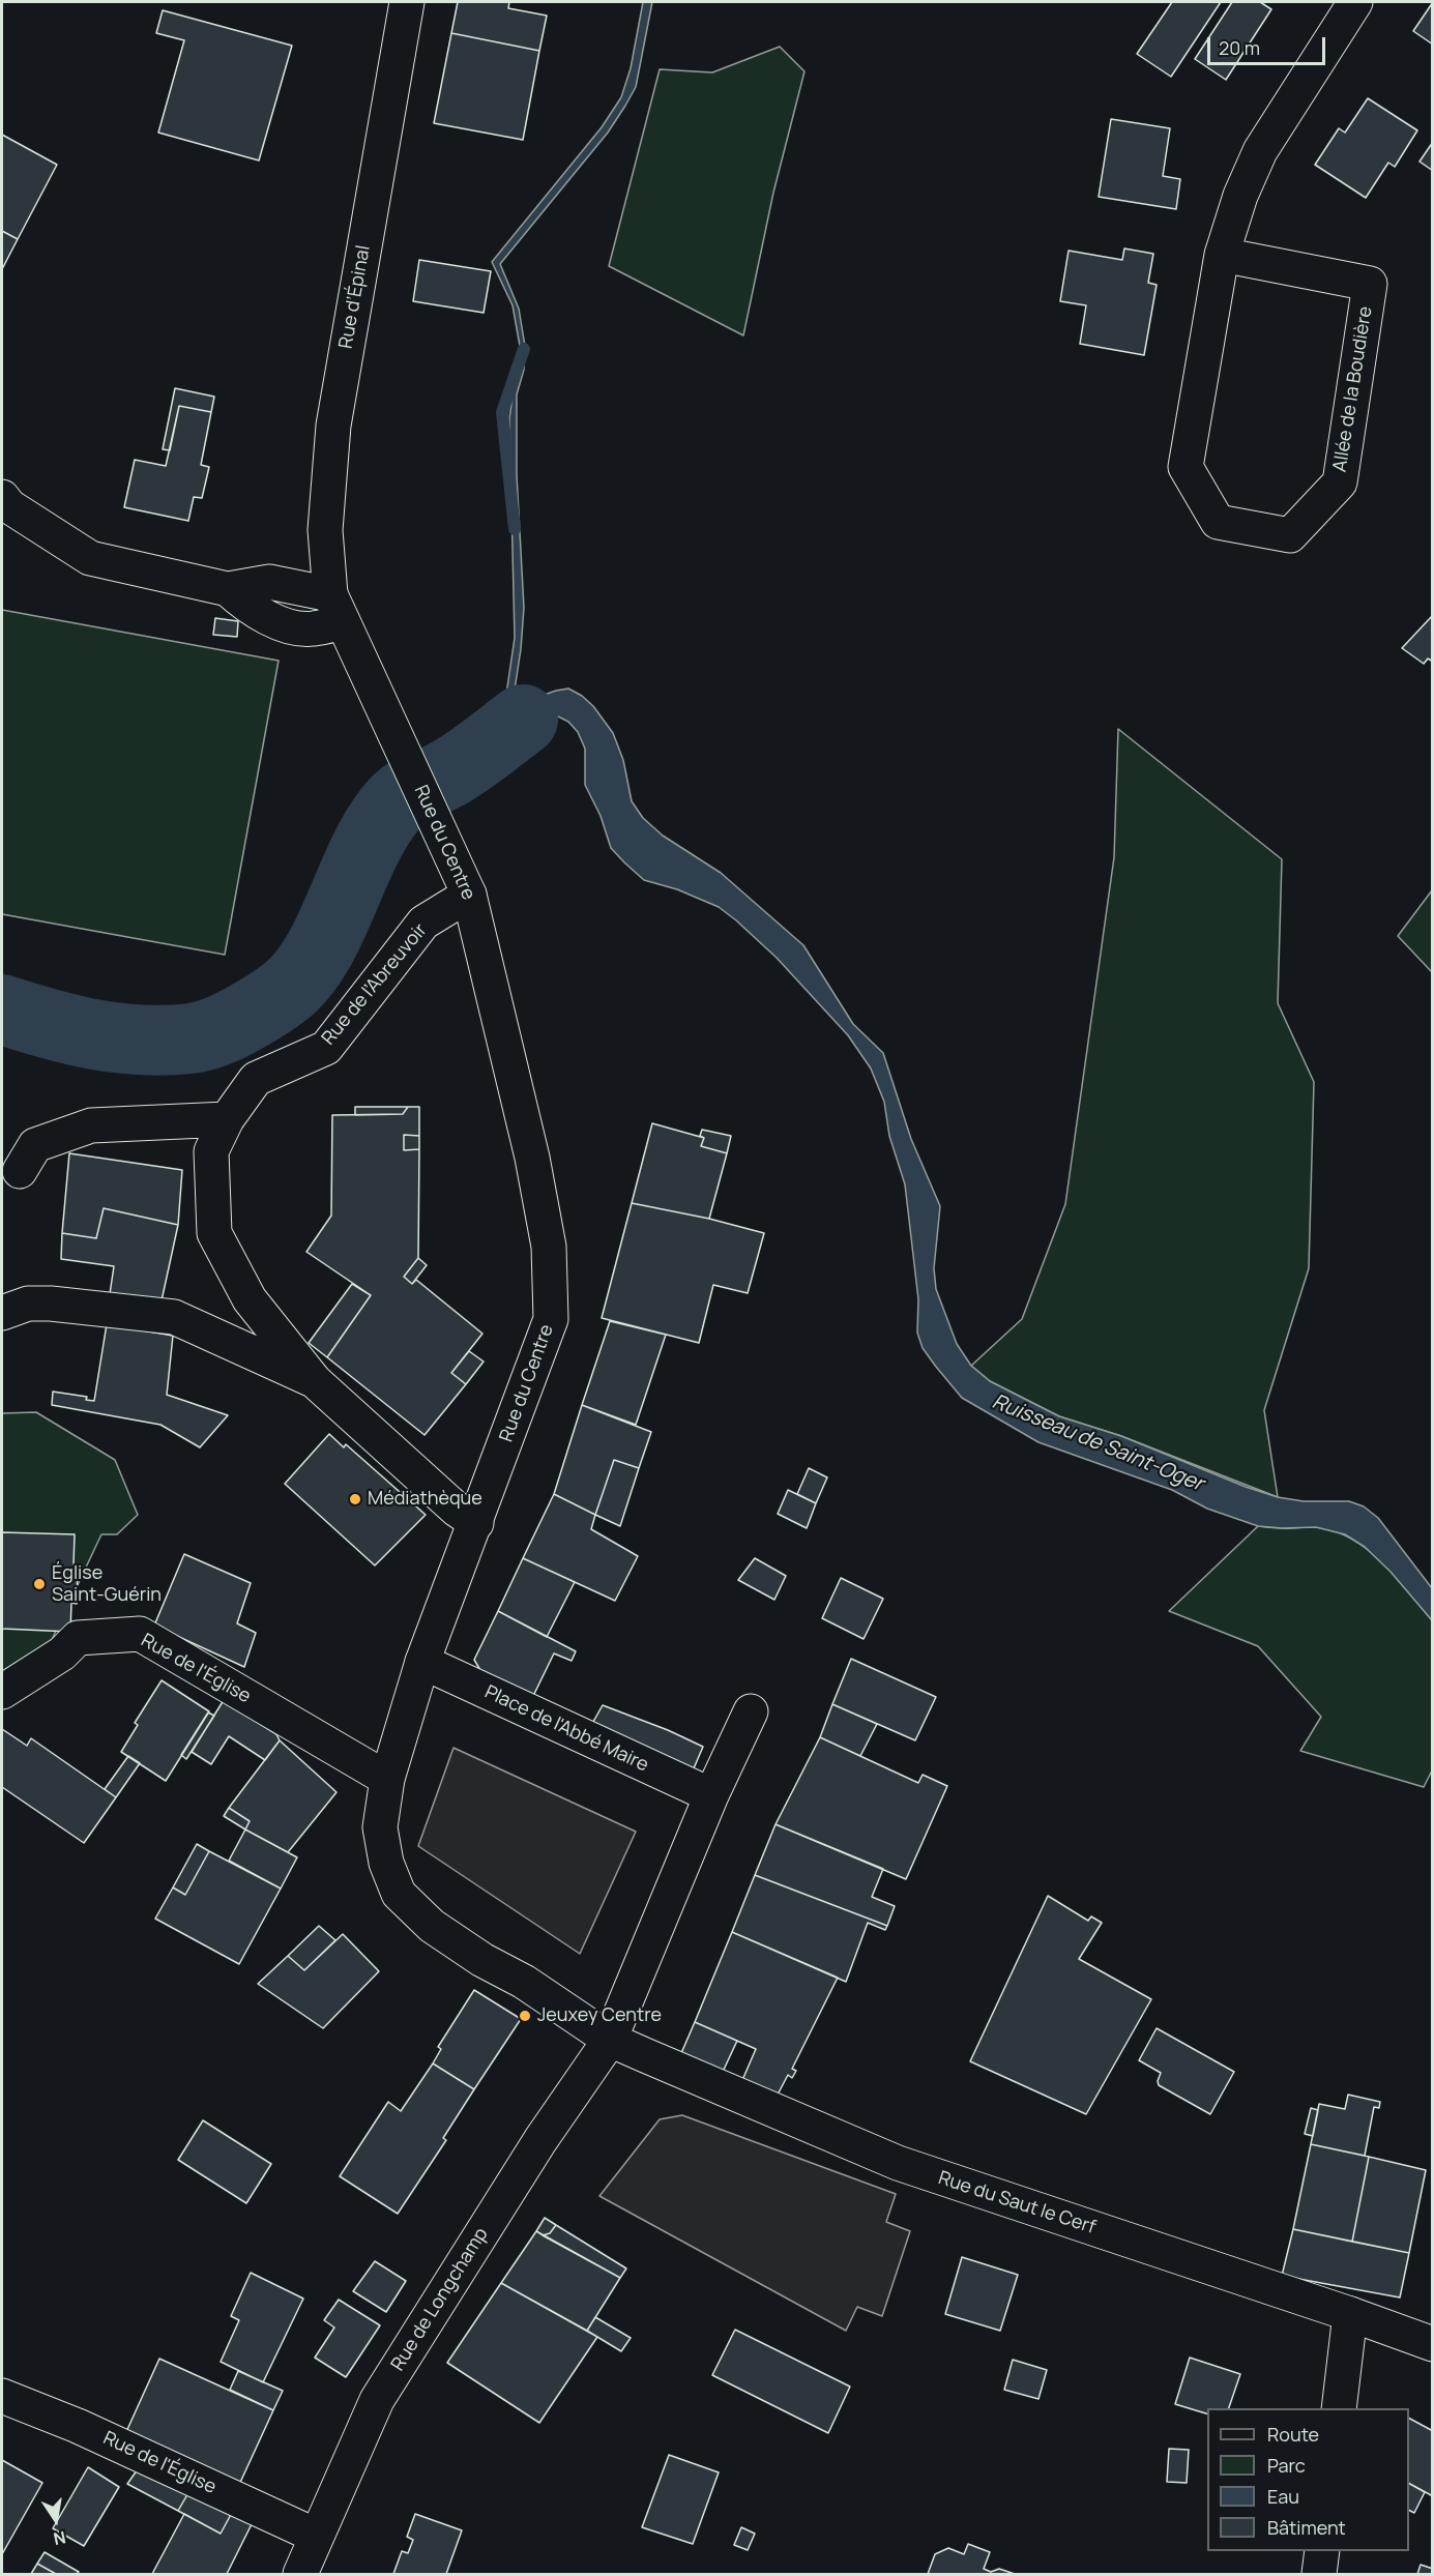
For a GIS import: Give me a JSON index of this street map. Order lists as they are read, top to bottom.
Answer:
{
  "streets": {
    "street": [
      "Rue d’Épinal",
      "Allée de la Boudière",
      "Rue du Centre",
      "Rue de l’Abreuvoir",
      "Rue de l'Église",
      "Place de l'Abbé Maire",
      "Rue du Saut le Cerf",
      "Rue de Longchamp"
    ]
  },
  "crossings": [
    ["Rue d’Épinal", "Rue du Centre"],
    ["Rue du Centre", "Rue de l’Abreuvoir"],
    ["Rue du Centre", "Rue de l'Église"],
    ["Rue du Centre", "Place de l'Abbé Maire"],
    ["Rue du Centre", "Rue du Saut le Cerf"],
    ["Rue du Centre", "Rue de Longchamp"],
    ["Rue de l'Église", "Rue de Longchamp"],
    ["Rue du Saut le Cerf", "Rue de Longchamp"]
  ],
  "water": ["Ruisseau de Saint-Oger"],
  "places": ["Médiathèque", "Église Saint-Guérin", "Jeuxey Centre"],
  "legend": [
    "Route",
    "Parc",
    "Eau",
    "Bâtiment"
  ],
  "scale_bar": "20 m",
  "north": "bottom"
}
